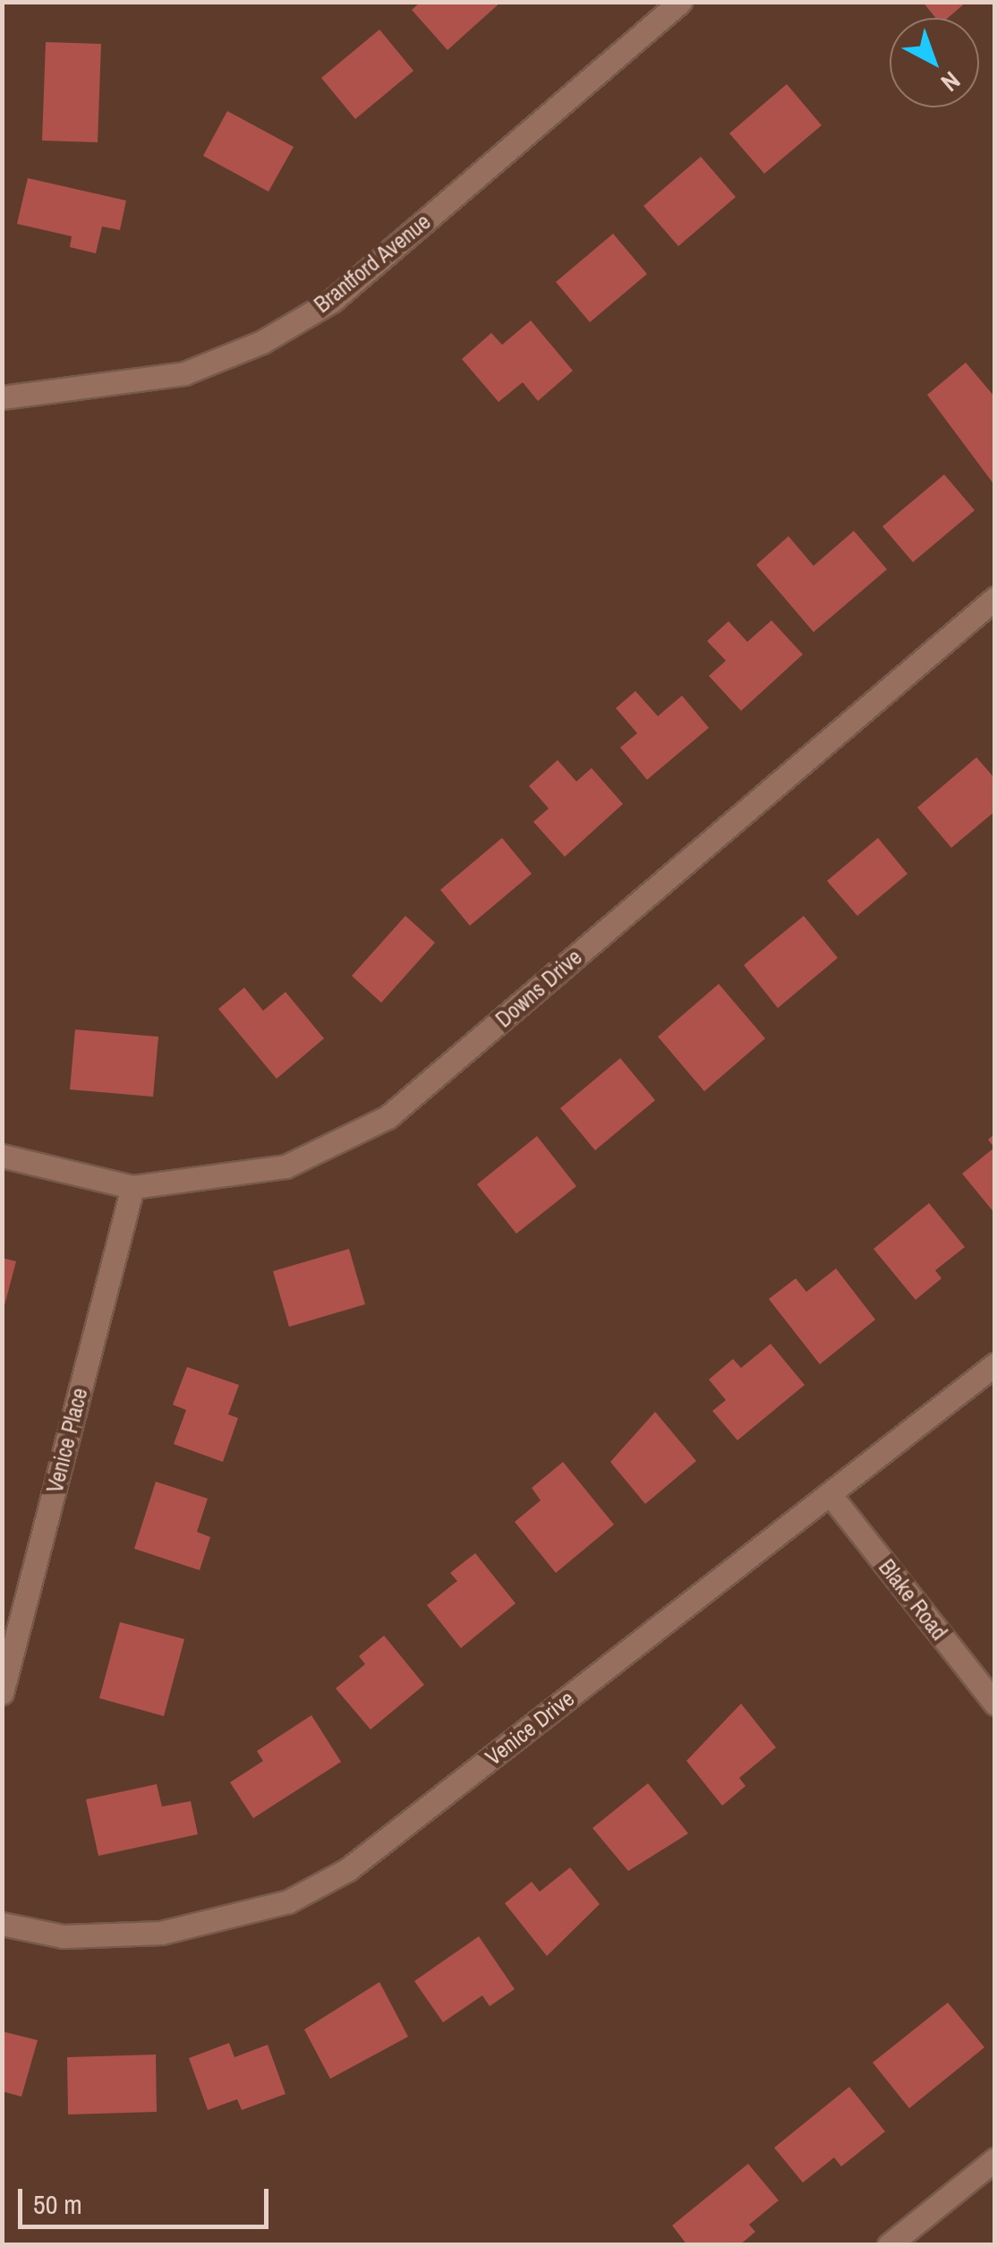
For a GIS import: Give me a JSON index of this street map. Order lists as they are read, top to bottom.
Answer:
{
  "streets": {
    "street": [
      "Brantford Avenue",
      "Downs Drive",
      "Venice Place",
      "Blake Road",
      "Venice Drive"
    ]
  },
  "crossings": [
    ["Downs Drive", "Venice Place"],
    ["Blake Road", "Venice Drive"]
  ],
  "scale_bar": "50 m",
  "north": "bottom right"
}
